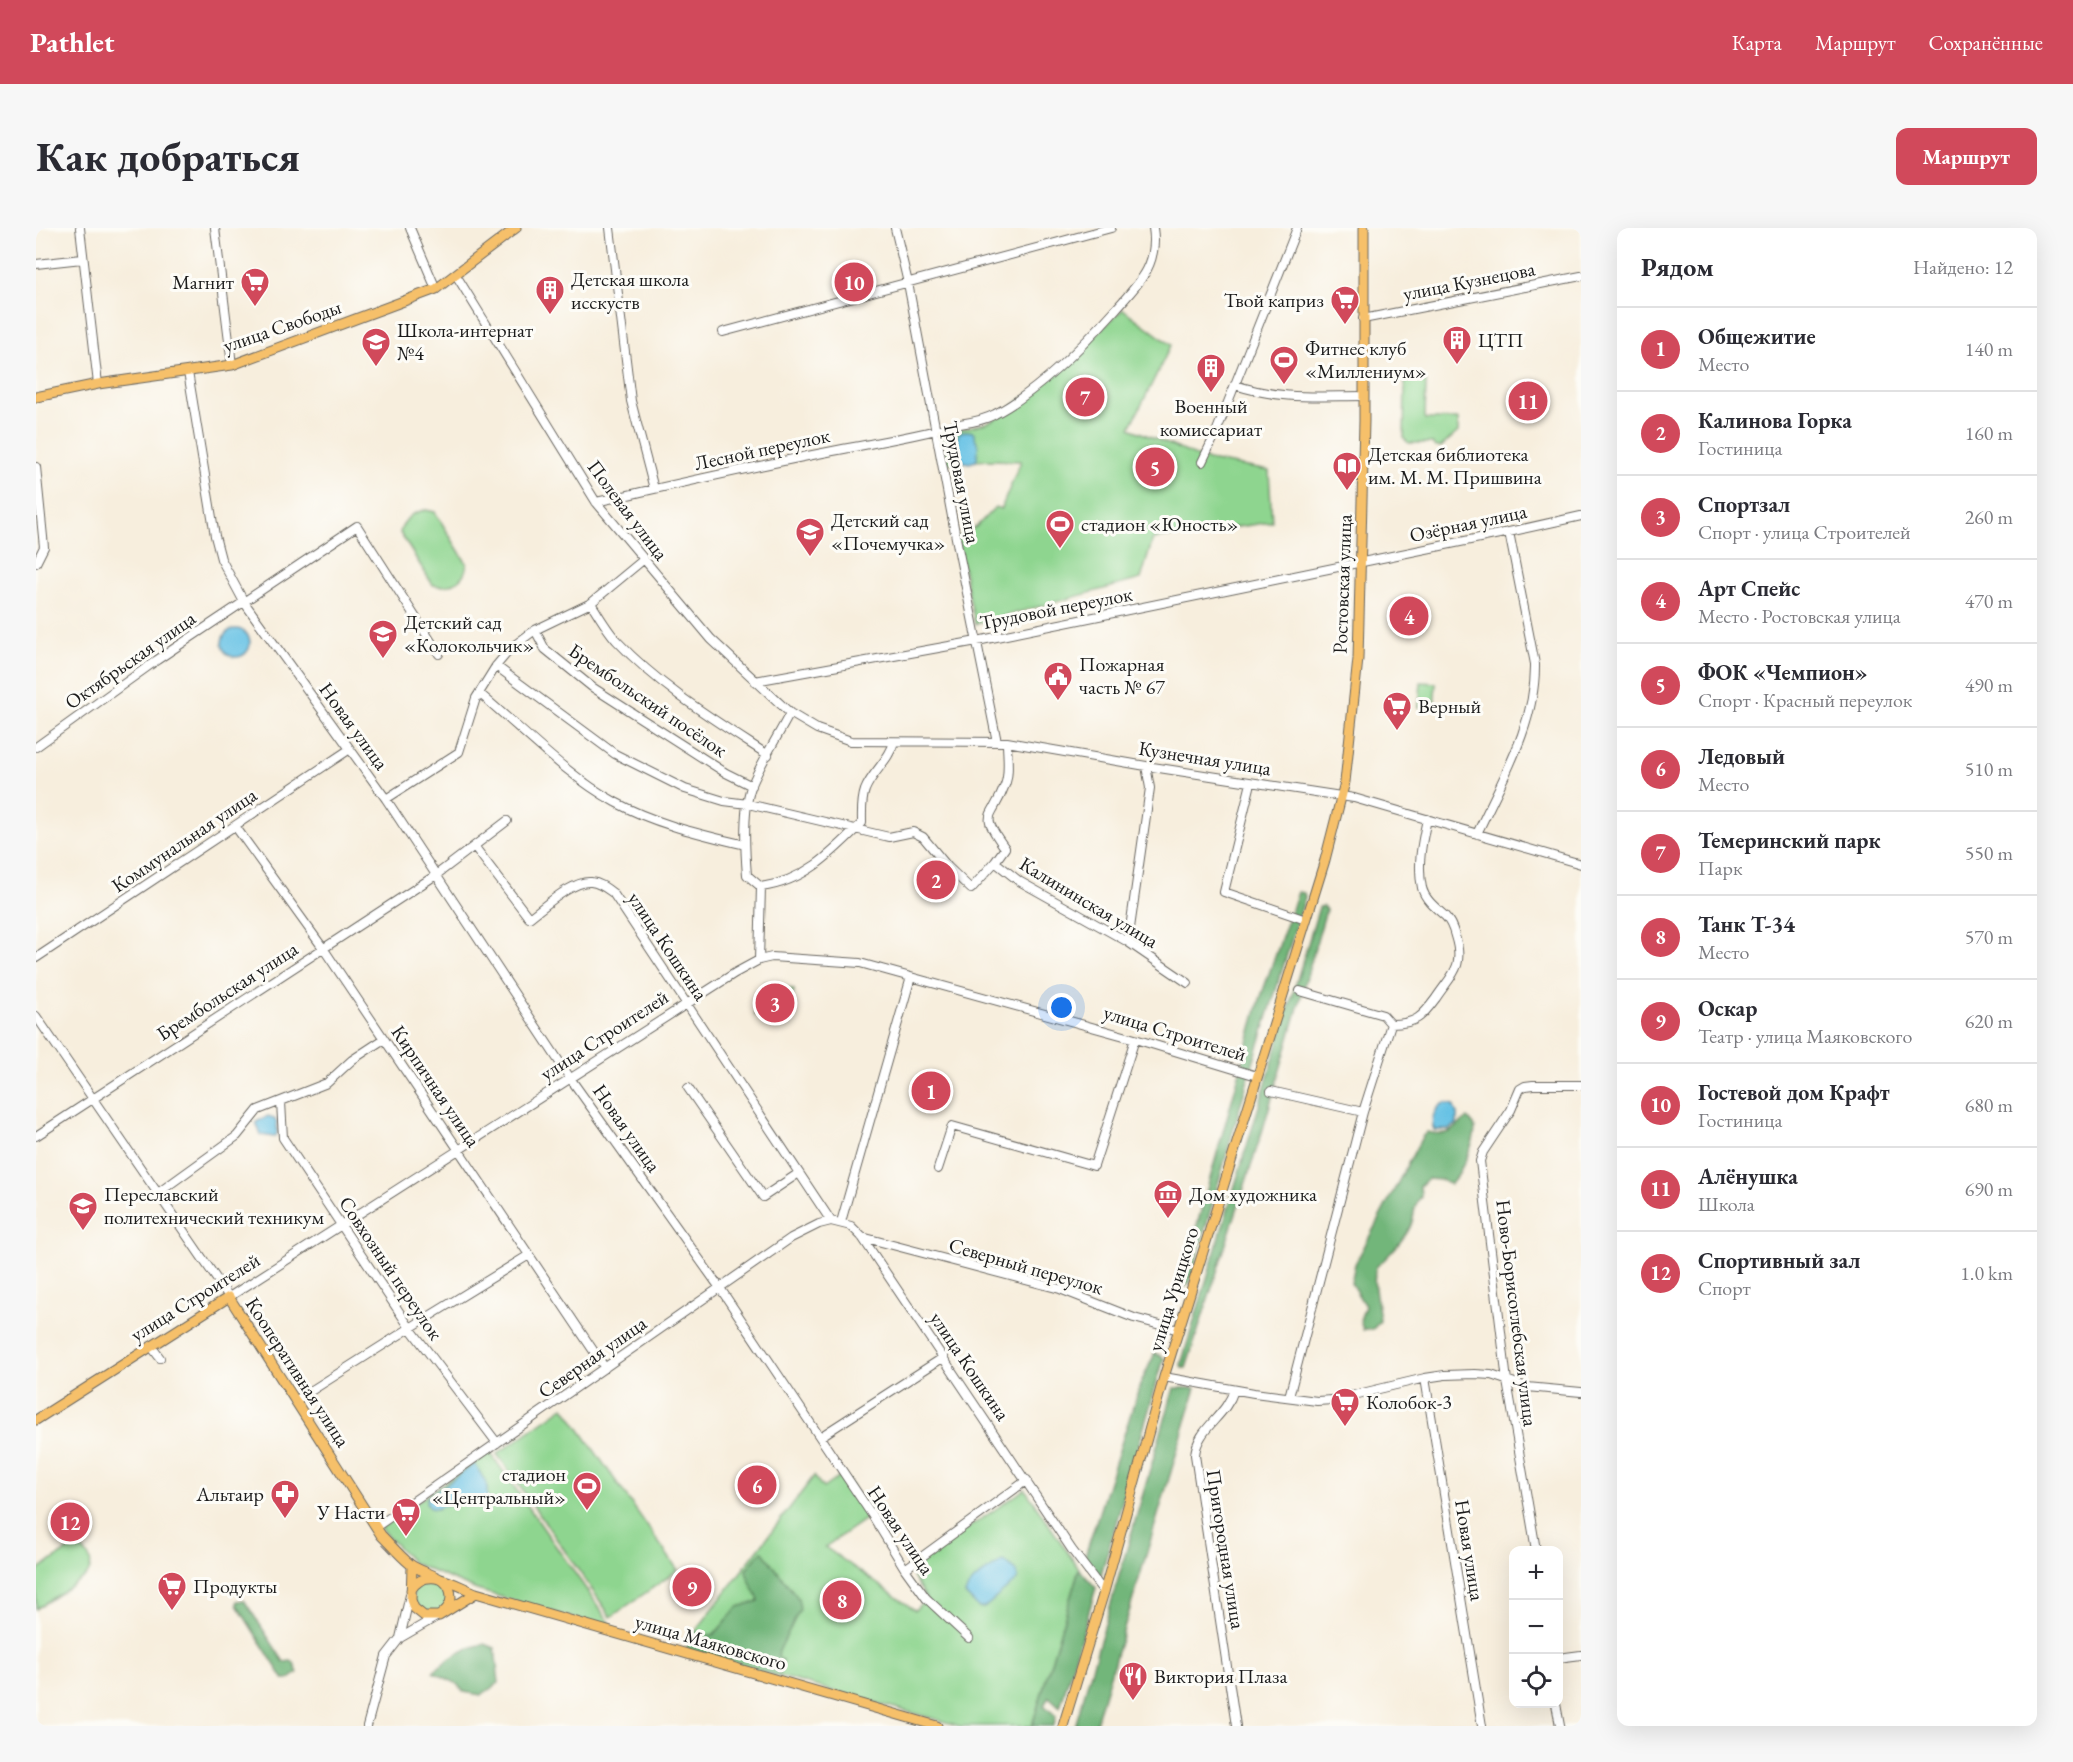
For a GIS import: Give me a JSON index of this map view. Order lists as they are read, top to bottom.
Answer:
{
  "streets": {
    "main road": [
      "улица Свободы",
      "Ростовская улица",
      "улица Строителей",
      "улица Урицкого",
      "Кооперативная улица",
      "улица Маяковского"
    ],
    "street": [
      "улица Кузнецова",
      "Лесной переулок",
      "Трудовая улица",
      "Полевая улица",
      "Озёрная улица",
      "Трудовой переулок",
      "Октябрьская улица",
      "Брембольский посёлок",
      "Новая улица",
      "Кузнечная улица",
      "Коммунальная улица",
      "Калининская улица",
      "улица Кошкина",
      "Брембольская улица",
      "Кирпичная улица",
      "Северный переулок",
      "Совхозный переулок",
      "Ново-Борисоглебская улица",
      "Северная улица",
      "Пригородная улица"
    ]
  },
  "crossings": [
    ["улица Кузнецова", "Ростовская улица"],
    ["улица Свободы", "Полевая улица"],
    ["улица Свободы", "Новая улица"],
    ["Лесной переулок", "Трудовая улица"],
    ["Лесной переулок", "Полевая улица"],
    ["Трудовая улица", "Трудовой переулок"],
    ["Трудовая улица", "Кузнечная улица"],
    ["Полевая улица", "Трудовой переулок"],
    ["Полевая улица", "Кузнечная улица"],
    ["Озёрная улица", "Ростовская улица"],
    ["Озёрная улица", "Трудовой переулок"],
    ["Ростовская улица", "Трудовой переулок"],
    ["Ростовская улица", "Кузнечная улица"],
    ["Ростовская улица", "улица Урицкого"],
    ["Октябрьская улица", "Новая улица"],
    ["Новая улица", "Коммунальная улица"],
    ["Новая улица", "Брембольская улица"],
    ["Новая улица", "улица Строителей"],
    ["Новая улица", "Северная улица"],
    ["Кузнечная улица", "Калининская улица"],
    ["Кузнечная улица", "улица Урицкого"],
    ["Коммунальная улица", "Кирпичная улица"],
    ["улица Кошкина", "Брембольская улица"],
    ["улица Кошкина", "улица Строителей"],
    ["улица Кошкина", "Северный переулок"],
    ["улица Кошкина", "улица Урицкого"],
    ["улица Кошкина", "Северная улица"],
    ["Брембольская улица", "Кирпичная улица"],
    ["Брембольская улица", "Кооперативная улица"],
    ["улица Строителей", "Кирпичная улица"],
    ["улица Строителей", "Совхозный переулок"],
    ["улица Строителей", "улица Урицкого"],
    ["улица Строителей", "Кооперативная улица"],
    ["Кирпичная улица", "Северная улица"],
    ["Северный переулок", "улица Урицкого"],
    ["Совхозный переулок", "Северная улица"],
    ["Северная улица", "Кооперативная улица"],
    ["Кооперативная улица", "улица Маяковского"]
  ],
  "places": {
    "supermarket": [
      "Магнит",
      "Твой каприз",
      "Верный",
      "Колобок-3",
      "У Насти",
      "Продукты"
    ],
    "building": ["Детская школа исскуств", "ЦТП", "Военный комиссариат"],
    "school or university": [
      "Школа-интернат №4",
      "Детский сад «Почемучка»",
      "Детский сад «Колокольчик»",
      "Переславский политехнический техникум"
    ],
    "sports": ["Фитнес клуб «Миллениум»", "стадион «Юность»", "стадион «Центральный»"],
    "library": ["Детская библиотека им. М. М. Пришвина"],
    "public building": ["Пожарная часть № 67"],
    "museum": ["Дом художника"],
    "pharmacy": ["Альтаир"],
    "restaurant": ["Виктория Плаза"]
  },
  "page": {
    "header": "Pathlet",
    "nav": ["Карта", "Маршрут", "Сохранённые"],
    "buttons": "Маршрут",
    "title": "Как добраться",
    "heading": ["Рядом", "Найдено: 12"],
    "pins": [
      "10",
      "7",
      "11",
      "5",
      "4",
      "2",
      "3",
      "1",
      "6",
      "12",
      "9",
      "8"
    ],
    "list": [
      {
        "mark": "1",
        "name": "Общежитие",
        "note": "Место",
        "value": "140 m"
      },
      {
        "mark": "2",
        "name": "Калинова Горка",
        "note": "Гостиница",
        "value": "160 m"
      },
      {
        "mark": "3",
        "name": "Спортзал",
        "note": "Спорт · улица Строителей",
        "value": "260 m"
      },
      {
        "mark": "4",
        "name": "Арт Спейс",
        "note": "Место · Ростовская улица",
        "value": "470 m"
      },
      {
        "mark": "5",
        "name": "ФОК «Чемпион»",
        "note": "Спорт · Красный переулок",
        "value": "490 m"
      },
      {
        "mark": "6",
        "name": "Ледовый",
        "note": "Место",
        "value": "510 m"
      },
      {
        "mark": "7",
        "name": "Темеринский парк",
        "note": "Парк",
        "value": "550 m"
      },
      {
        "mark": "8",
        "name": "Танк Т-34",
        "note": "Место",
        "value": "570 m"
      },
      {
        "mark": "9",
        "name": "Оскар",
        "note": "Театр · улица Маяковского",
        "value": "620 m"
      },
      {
        "mark": "10",
        "name": "Гостевой дом Крафт",
        "note": "Гостиница",
        "value": "680 m"
      },
      {
        "mark": "11",
        "name": "Алёнушка",
        "note": "Школа",
        "value": "690 m"
      },
      {
        "mark": "12",
        "name": "Спортивный зал",
        "note": "Спорт",
        "value": "1.0 km"
      }
    ],
    "map_buttons": ["+", "−"]
  }
}
